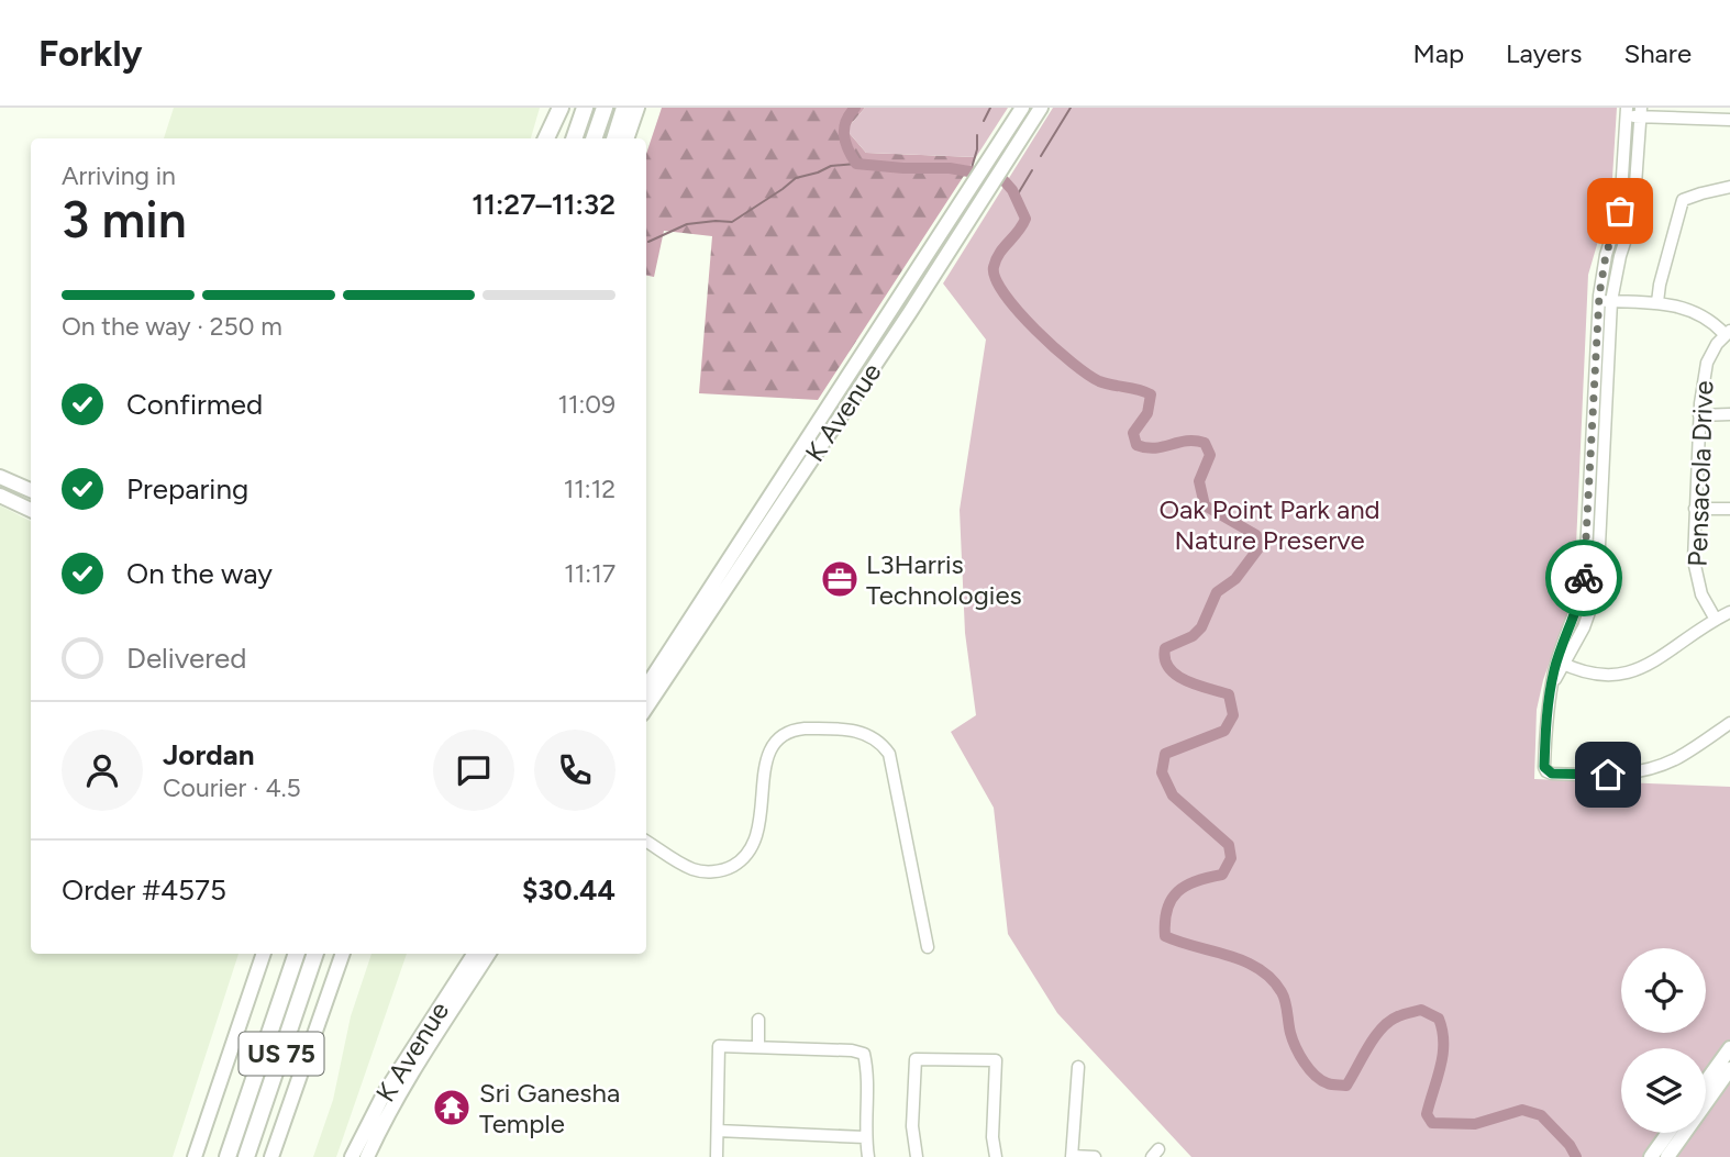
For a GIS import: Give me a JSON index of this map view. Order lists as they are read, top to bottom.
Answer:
{
  "streets": {
    "highway": ["US 75"],
    "main road": ["K Avenue"],
    "street": ["Pensacola Drive"]
  },
  "parks": ["Oak Point Park and Nature Preserve"],
  "places": {
    "office": ["L3Harris Technologies"],
    "temple": ["Sri Ganesha Temple"]
  },
  "page": {
    "header": "Forkly",
    "nav": ["Map", "Layers", "Share"],
    "heading": ["3 min", "Arriving in", "11:27–11:32"],
    "panel": [
      "Jordan",
      "Courier · 4.5",
      "Order #4575",
      "$30.44"
    ],
    "bar": "On the way · 250 m",
    "list": [
      ["Confirmed", "11:09"],
      ["Preparing", "11:12"],
      ["On the way", "11:17"],
      "Delivered"
    ]
  }
}
